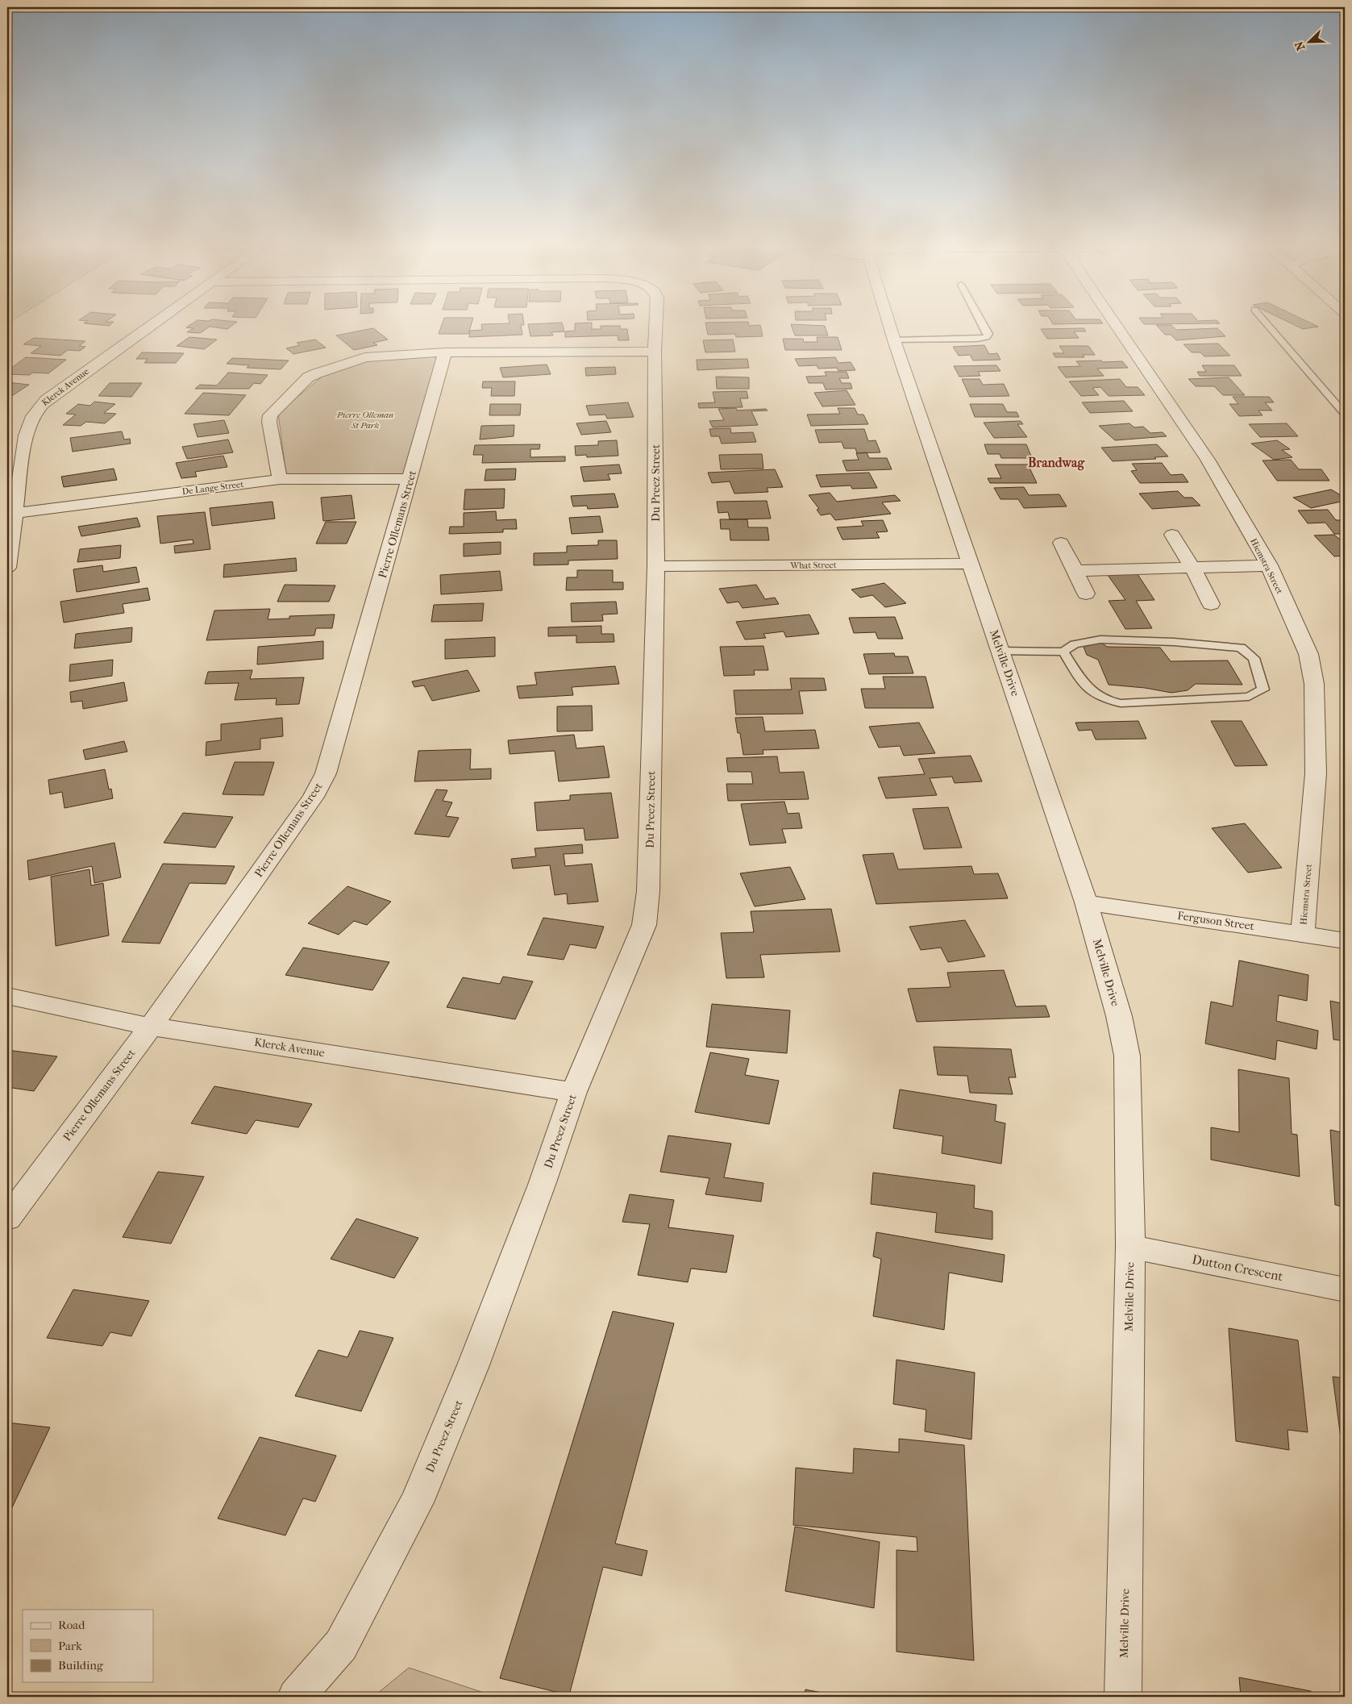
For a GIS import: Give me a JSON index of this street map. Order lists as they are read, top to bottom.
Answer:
{
  "streets": {
    "street": [
      "Klerck Avenue",
      "Du Preez Street",
      "De Lange Street",
      "Pierre Ollemans Street",
      "What Street",
      "Hiemstra Street",
      "Melville Drive",
      "Ferguson Street",
      "Dutton Crescent"
    ]
  },
  "crossings": [
    ["Klerck Avenue", "Du Preez Street"],
    ["Klerck Avenue", "De Lange Street"],
    ["Klerck Avenue", "Pierre Ollemans Street"],
    ["Du Preez Street", "What Street"],
    ["De Lange Street", "Pierre Ollemans Street"],
    ["What Street", "Melville Drive"],
    ["Hiemstra Street", "Ferguson Street"],
    ["Melville Drive", "Ferguson Street"],
    ["Melville Drive", "Dutton Crescent"]
  ],
  "districts": ["Brandwag"],
  "parks": ["Pierre Olleman St Park"],
  "legend": ["Road", "Park", "Building"],
  "north": "bottom left"
}
